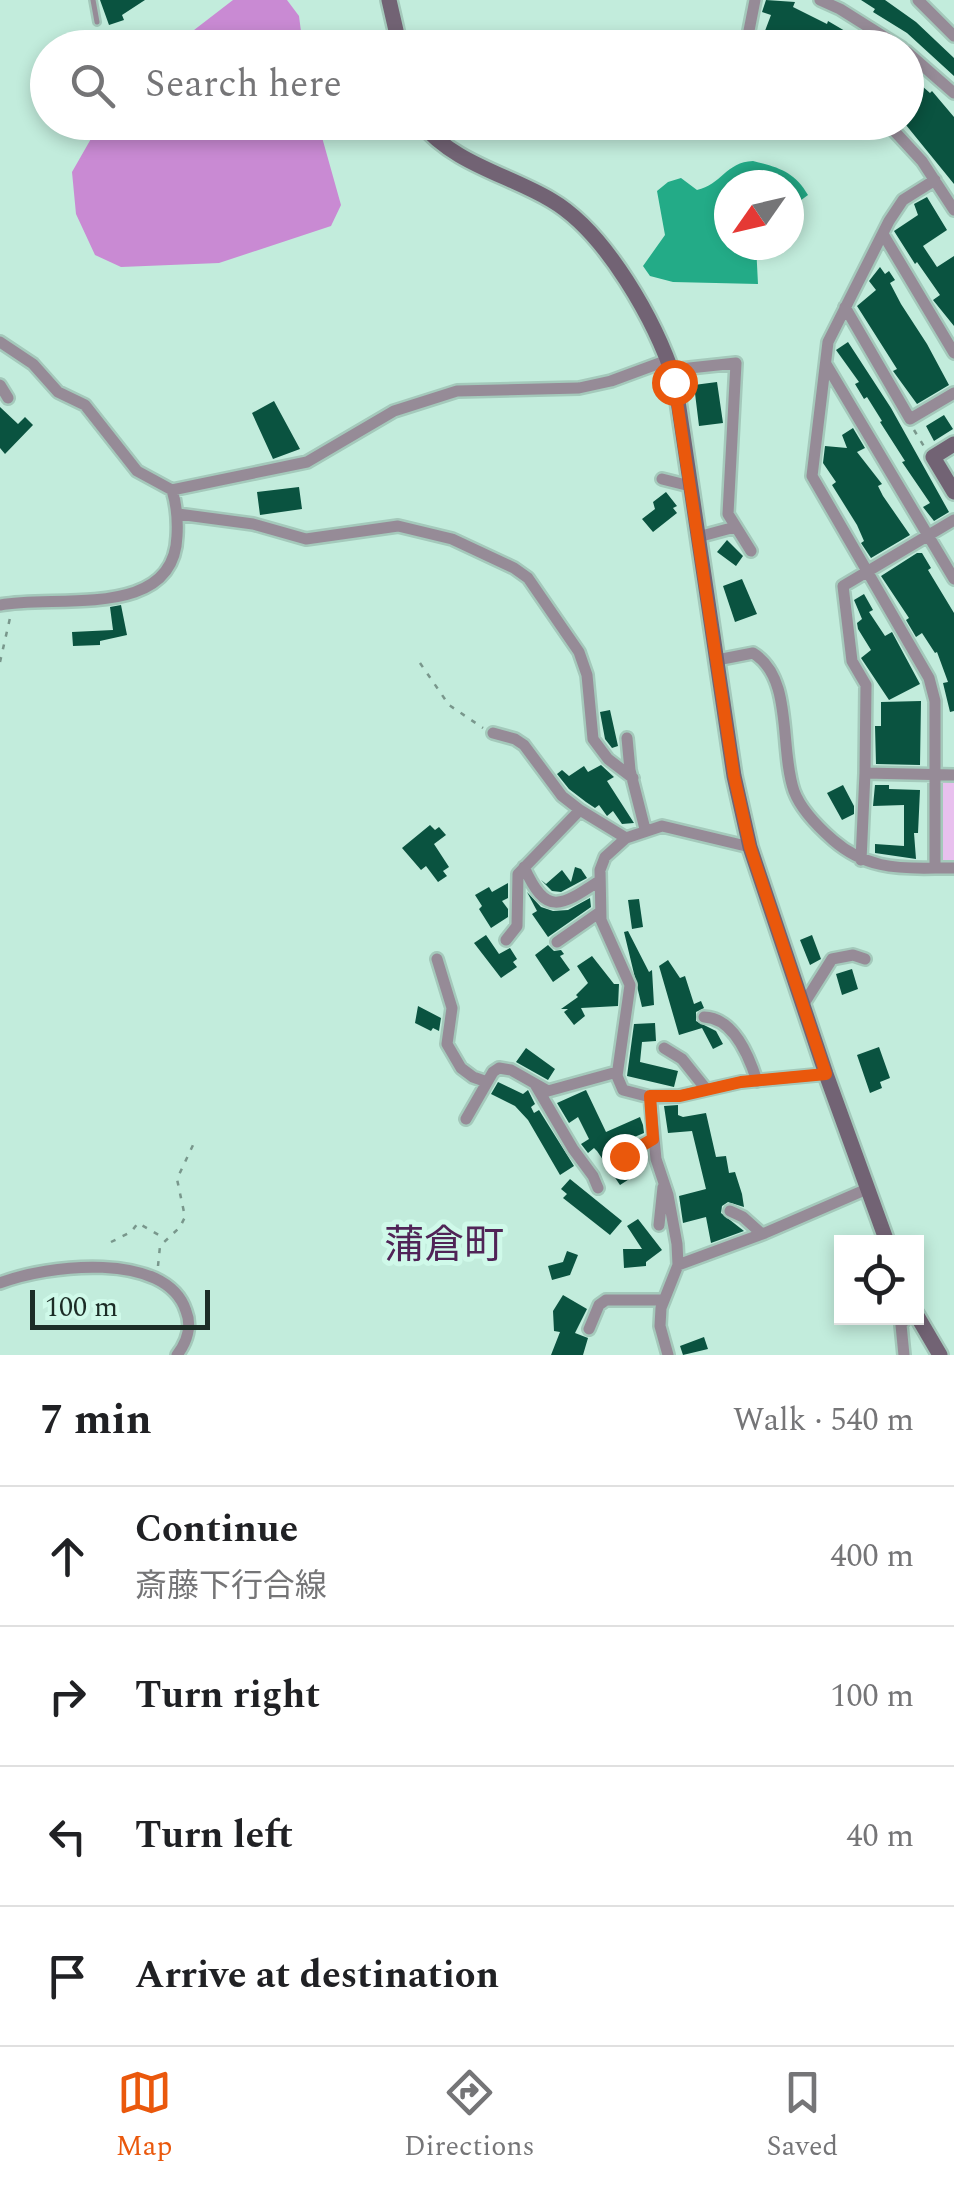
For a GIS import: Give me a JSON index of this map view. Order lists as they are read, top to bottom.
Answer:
{
  "districts": ["蒲倉町"],
  "scale_bar": "100 m",
  "north": "bottom left",
  "page": {
    "search": "Search here",
    "scale": "100 m",
    "heading": ["7 min", "Walk · 540 m"],
    "list": [
      ["Continue", "斎藤下行合線", "400 m"],
      ["Turn right", "100 m"],
      ["Turn left", "40 m"],
      "Arrive at destination"
    ],
    "nav": ["Map", "Directions", "Saved"]
  }
}
